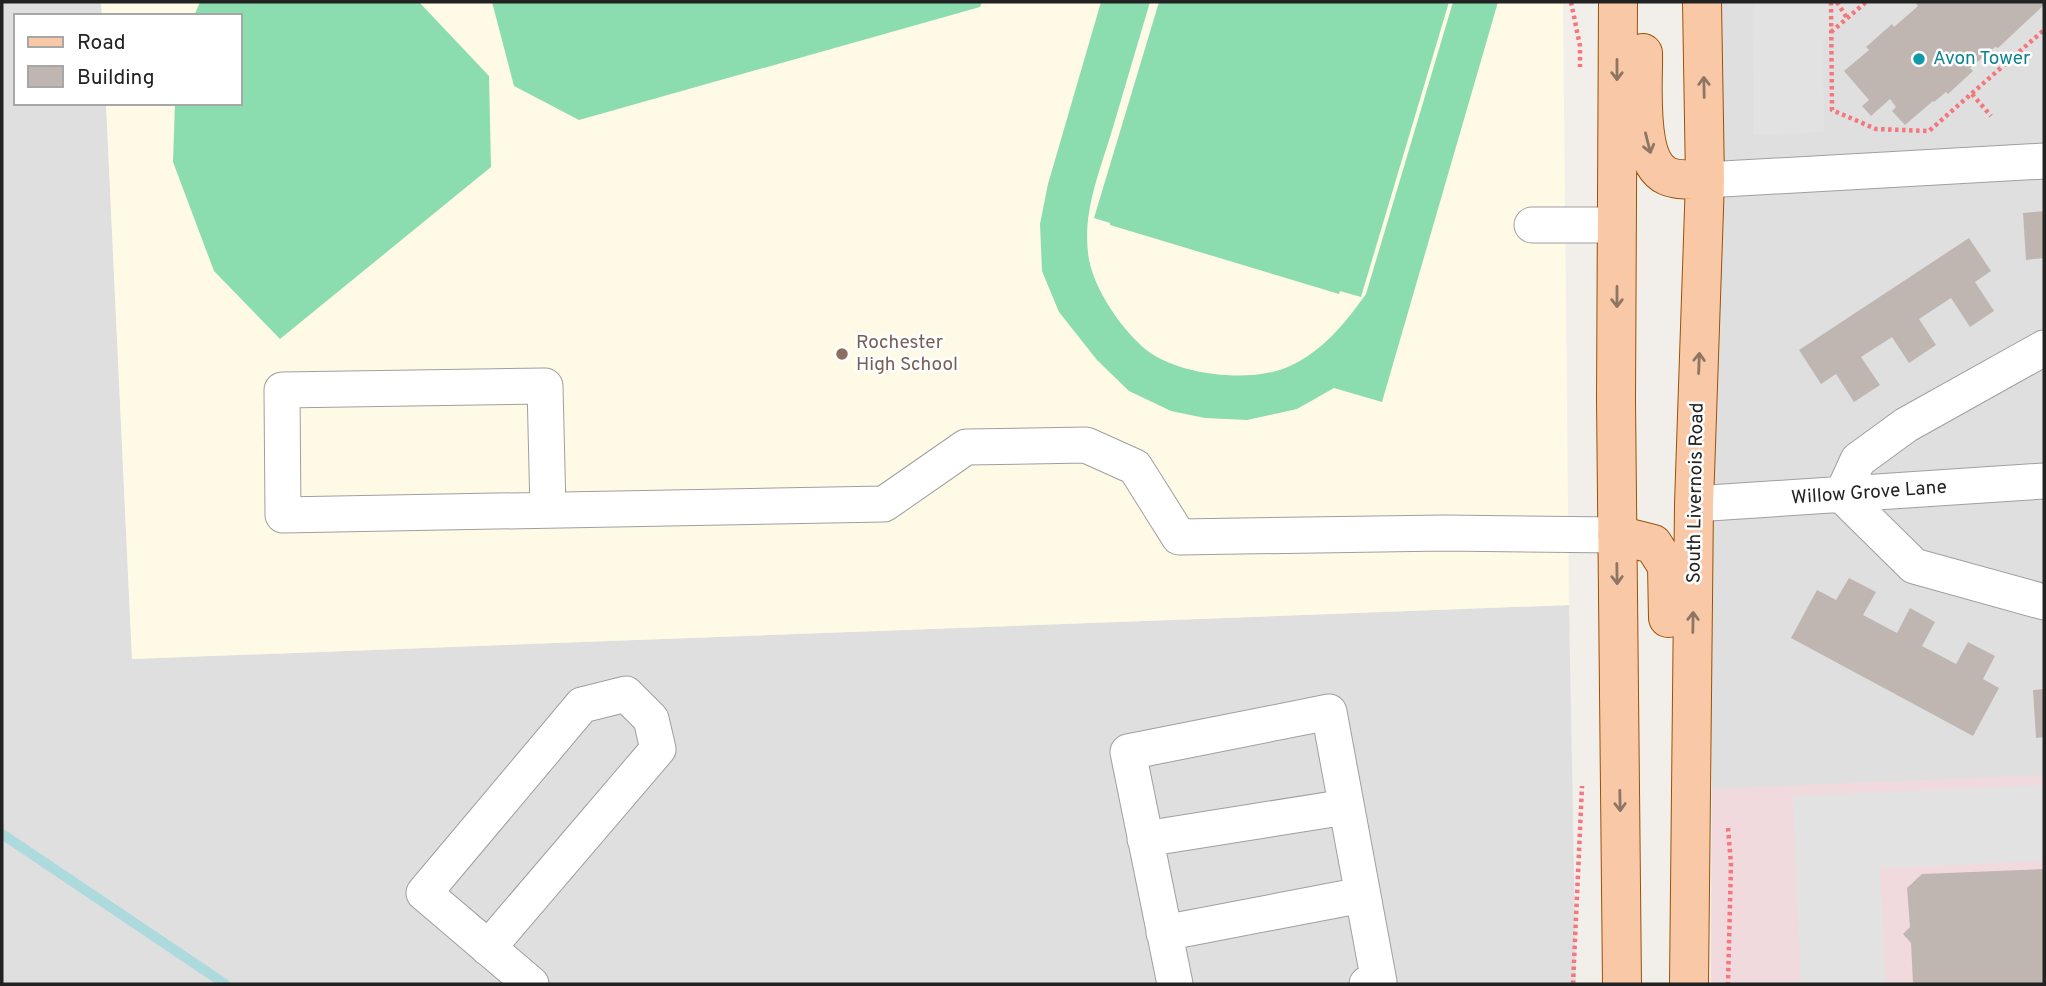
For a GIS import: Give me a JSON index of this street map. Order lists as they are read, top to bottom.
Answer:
{
  "streets": {
    "main road": ["South Livernois Road"],
    "street": ["Willow Grove Lane"]
  },
  "crossings": [
    ["South Livernois Road", "Willow Grove Lane"]
  ],
  "places": ["Avon Tower", "Rochester High School"],
  "legend": ["Road", "Building"]
}
